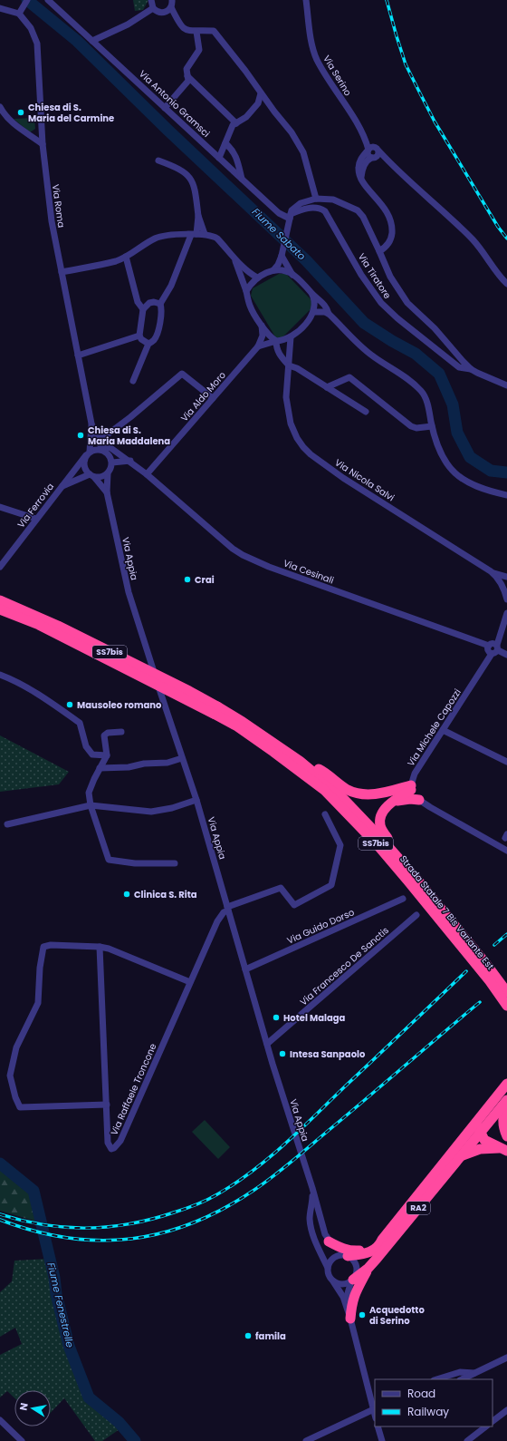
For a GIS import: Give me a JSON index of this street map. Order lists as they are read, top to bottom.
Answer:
{
  "streets": {
    "highway": ["SS7bis", "Strada Statale 7 Bis Variante Est", "RA2"],
    "street": [
      "Via Serino",
      "Via Antonio Gramsci",
      "Via Roma",
      "Via Tiratore",
      "Via Aldo Moro",
      "Via Nicola Salvi",
      "Via Ferrovia",
      "Via Appia",
      "Via Cesinali",
      "Via Michele Capozzi",
      "Via Guido Dorso",
      "Via Francesco De Sanctis",
      "Via Raffaele Troncone"
    ]
  },
  "crossings": [
    ["Via Antonio Gramsci", "Via Tiratore"],
    ["Via Roma", "Via Ferrovia"],
    ["Via Roma", "Via Appia"],
    ["Via Aldo Moro", "Via Cesinali"],
    ["Via Ferrovia", "Via Appia"],
    ["Via Appia", "Via Guido Dorso"],
    ["Via Appia", "Via Francesco De Sanctis"],
    ["Via Appia", "Via Raffaele Troncone"],
    ["Via Cesinali", "Via Michele Capozzi"]
  ],
  "water": ["Fiume Sabato", "Fiume Fenestrelle"],
  "places": [
    "Chiesa di S. Maria del Carmine",
    "Chiesa di S. Maria Maddalena",
    "Crai",
    "Mausoleo romano",
    "Clinica S. Rita",
    "Hotel Malaga",
    "Intesa Sanpaolo",
    "Acquedotto di Serino",
    "famila"
  ],
  "legend": ["Road", "Railway"],
  "north": "left"
}
